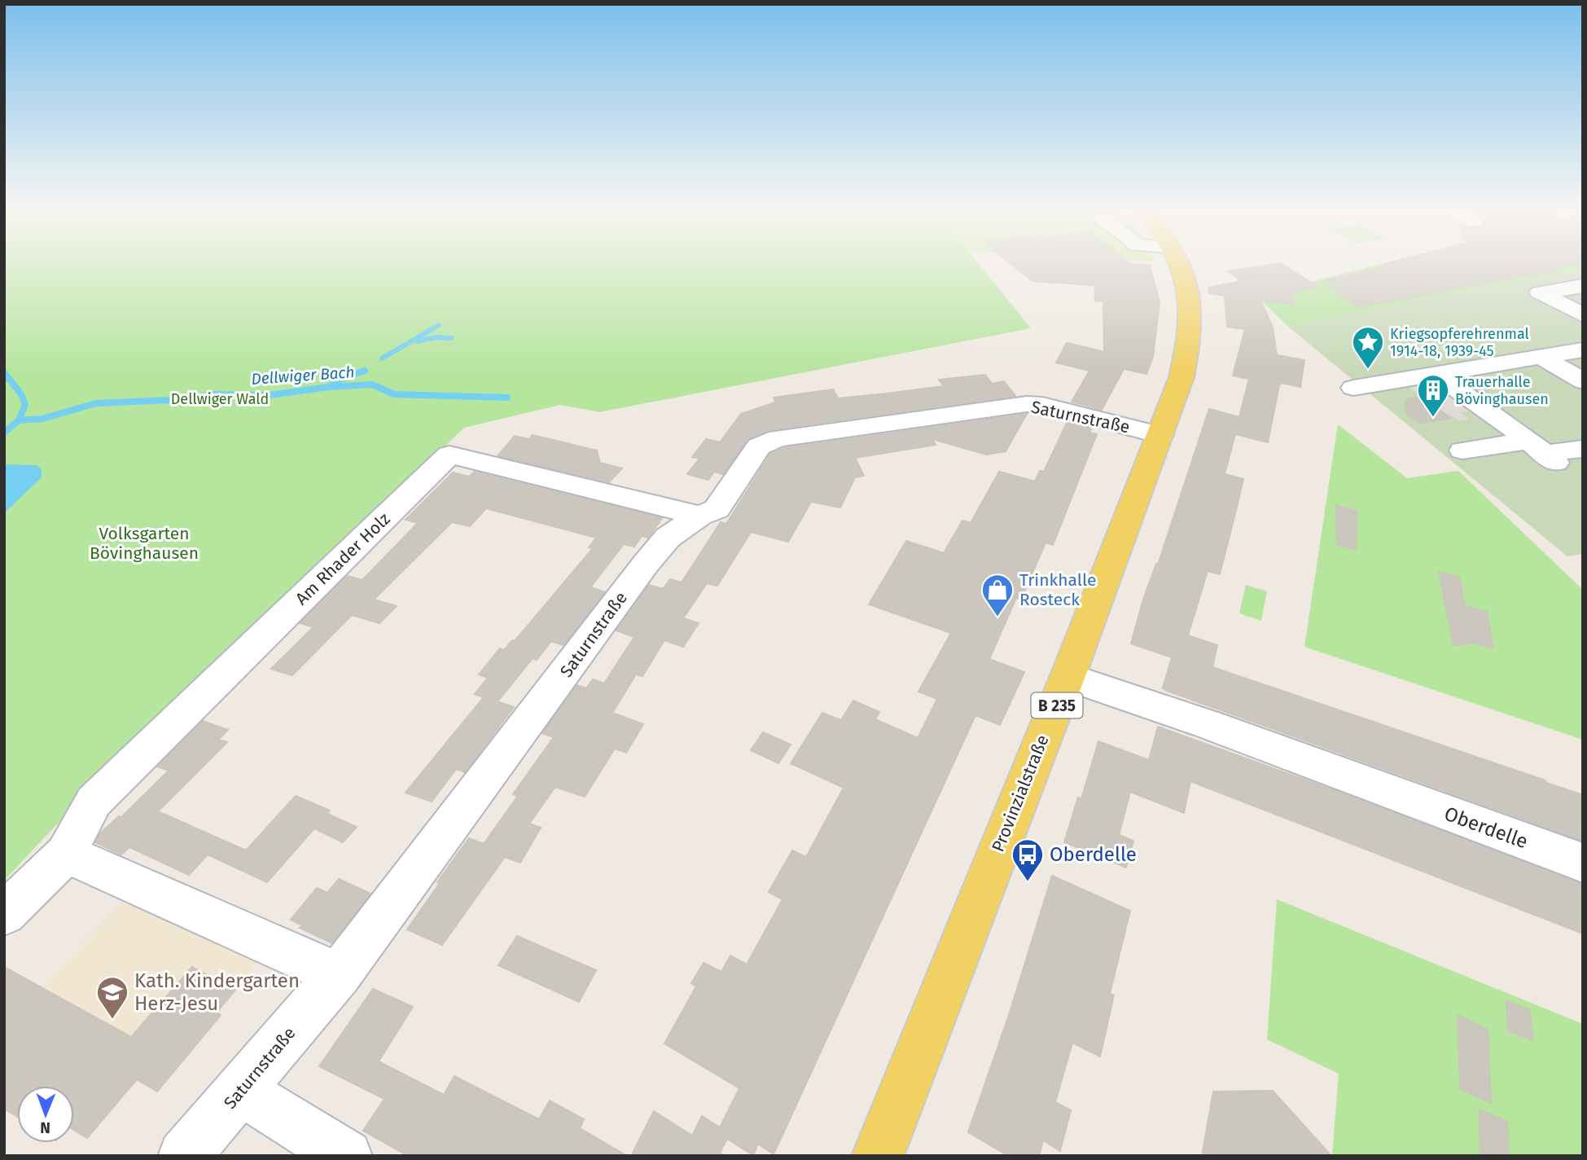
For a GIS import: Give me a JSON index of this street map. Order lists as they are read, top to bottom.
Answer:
{
  "streets": {
    "main road": ["B 235", "Provinzialstraße"],
    "street": ["Saturnstraße", "Am Rhader Holz", "Oberdelle"]
  },
  "crossings": [
    ["Saturnstraße", "Am Rhader Holz"],
    ["Saturnstraße", "Provinzialstraße"],
    ["Provinzialstraße", "Oberdelle"]
  ],
  "water": ["Dellwiger Bach"],
  "parks": ["Dellwiger Wald", "Volksgarten Bövinghausen"],
  "places": {
    "place": ["Kriegsopferehrenmal 1914-18, 1939-45"],
    "building": ["Trauerhalle Bövinghausen"],
    "shop": ["Trinkhalle Rosteck"],
    "bus stop": ["Oberdelle"],
    "school or university": ["Kath. Kindergarten Herz-Jesu"]
  },
  "north": "bottom"
}
